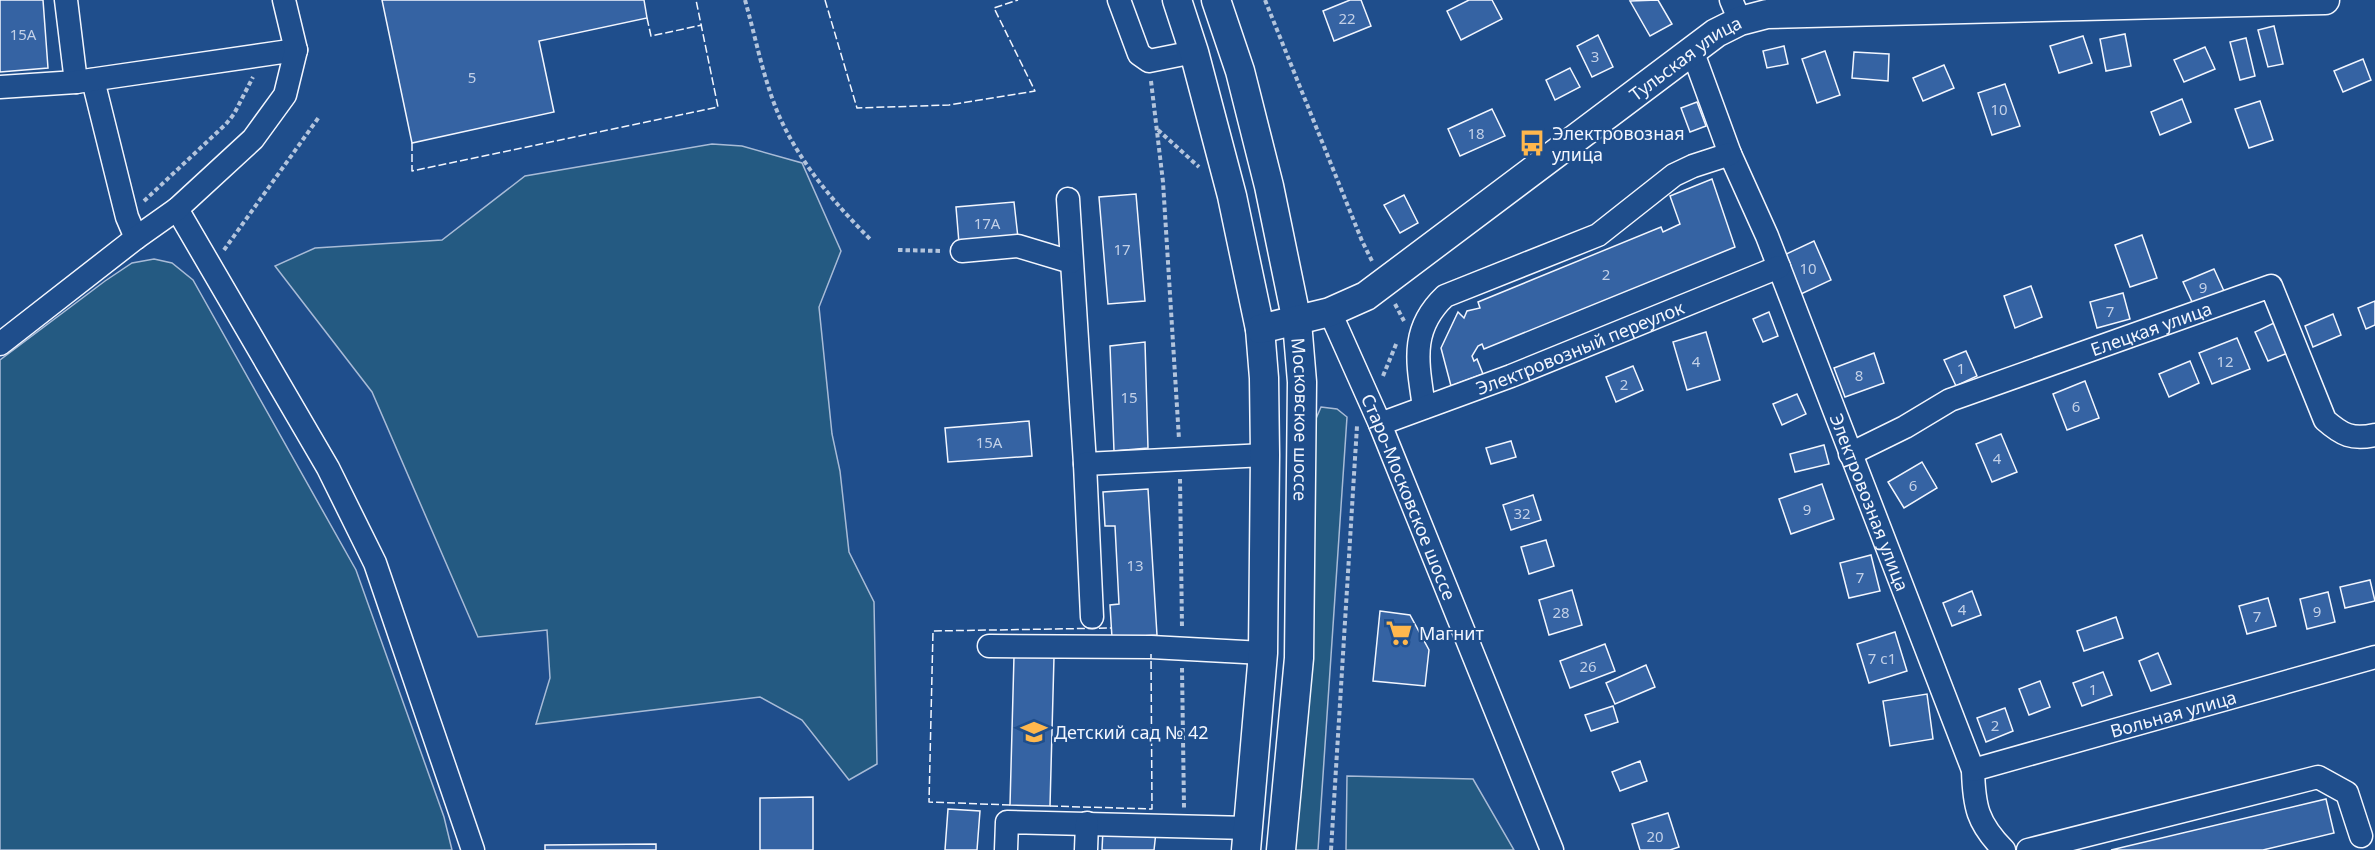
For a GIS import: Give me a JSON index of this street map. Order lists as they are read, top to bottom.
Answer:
{
  "streets": {
    "main road": ["Тульская улица", "Московское шоссе"],
    "street": [
      "Елецкая улица",
      "Электровозный переулок",
      "Старо-Московское шоссе",
      "Электровозная улица",
      "Вольная улица"
    ]
  },
  "crossings": [
    ["Тульская улица", "Московское шоссе"],
    ["Тульская улица", "Старо-Московское шоссе"],
    ["Тульская улица", "Электровозная улица"],
    ["Елецкая улица", "Электровозная улица"],
    ["Электровозный переулок", "Старо-Московское шоссе"],
    ["Электровозный переулок", "Электровозная улица"],
    ["Электровозная улица", "Вольная улица"]
  ],
  "places": {
    "bus stop": ["Электровозная улица"],
    "supermarket": ["Магнит"],
    "school or university": ["Детский сад № 42"]
  },
  "house_numbers": [
    "22",
    "15А",
    "3",
    "5",
    "10",
    "18",
    "17А",
    "17",
    "10",
    "2",
    "9",
    "7",
    "4",
    "12",
    "1",
    "8",
    "2",
    "15",
    "6",
    "15А",
    "4",
    "6",
    "9",
    "32",
    "13",
    "7",
    "4",
    "9",
    "28",
    "7",
    "7 с1",
    "26",
    "1",
    "2",
    "20"
  ]
}
